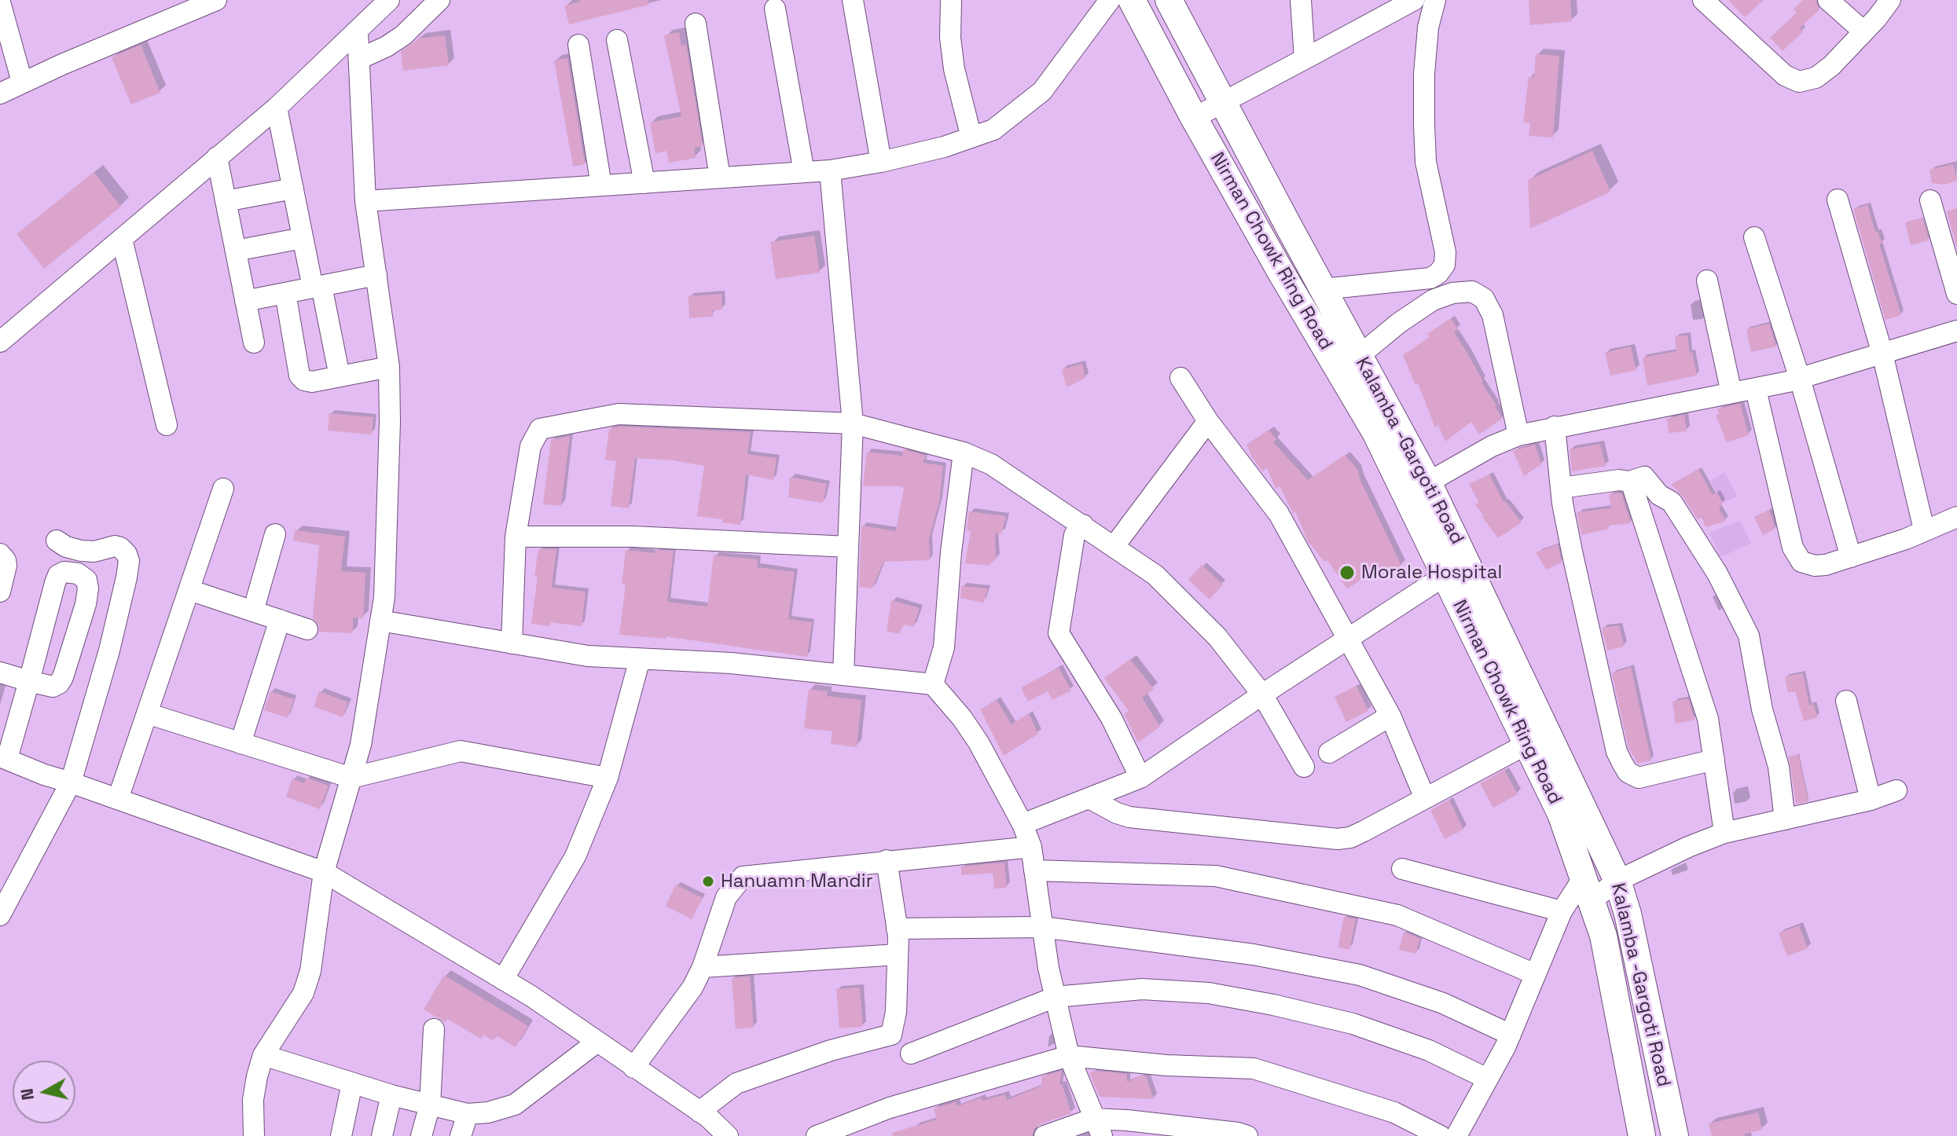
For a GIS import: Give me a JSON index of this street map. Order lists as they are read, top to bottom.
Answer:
{
  "streets": {
    "main road": ["Nirman Chowk Ring Road", "Kalamba -Gargoti Road"]
  },
  "crossings": [
    ["Nirman Chowk Ring Road", "Kalamba -Gargoti Road"]
  ],
  "places": ["Morale Hospital", "Hanuamn Mandir"],
  "north": "left"
}
